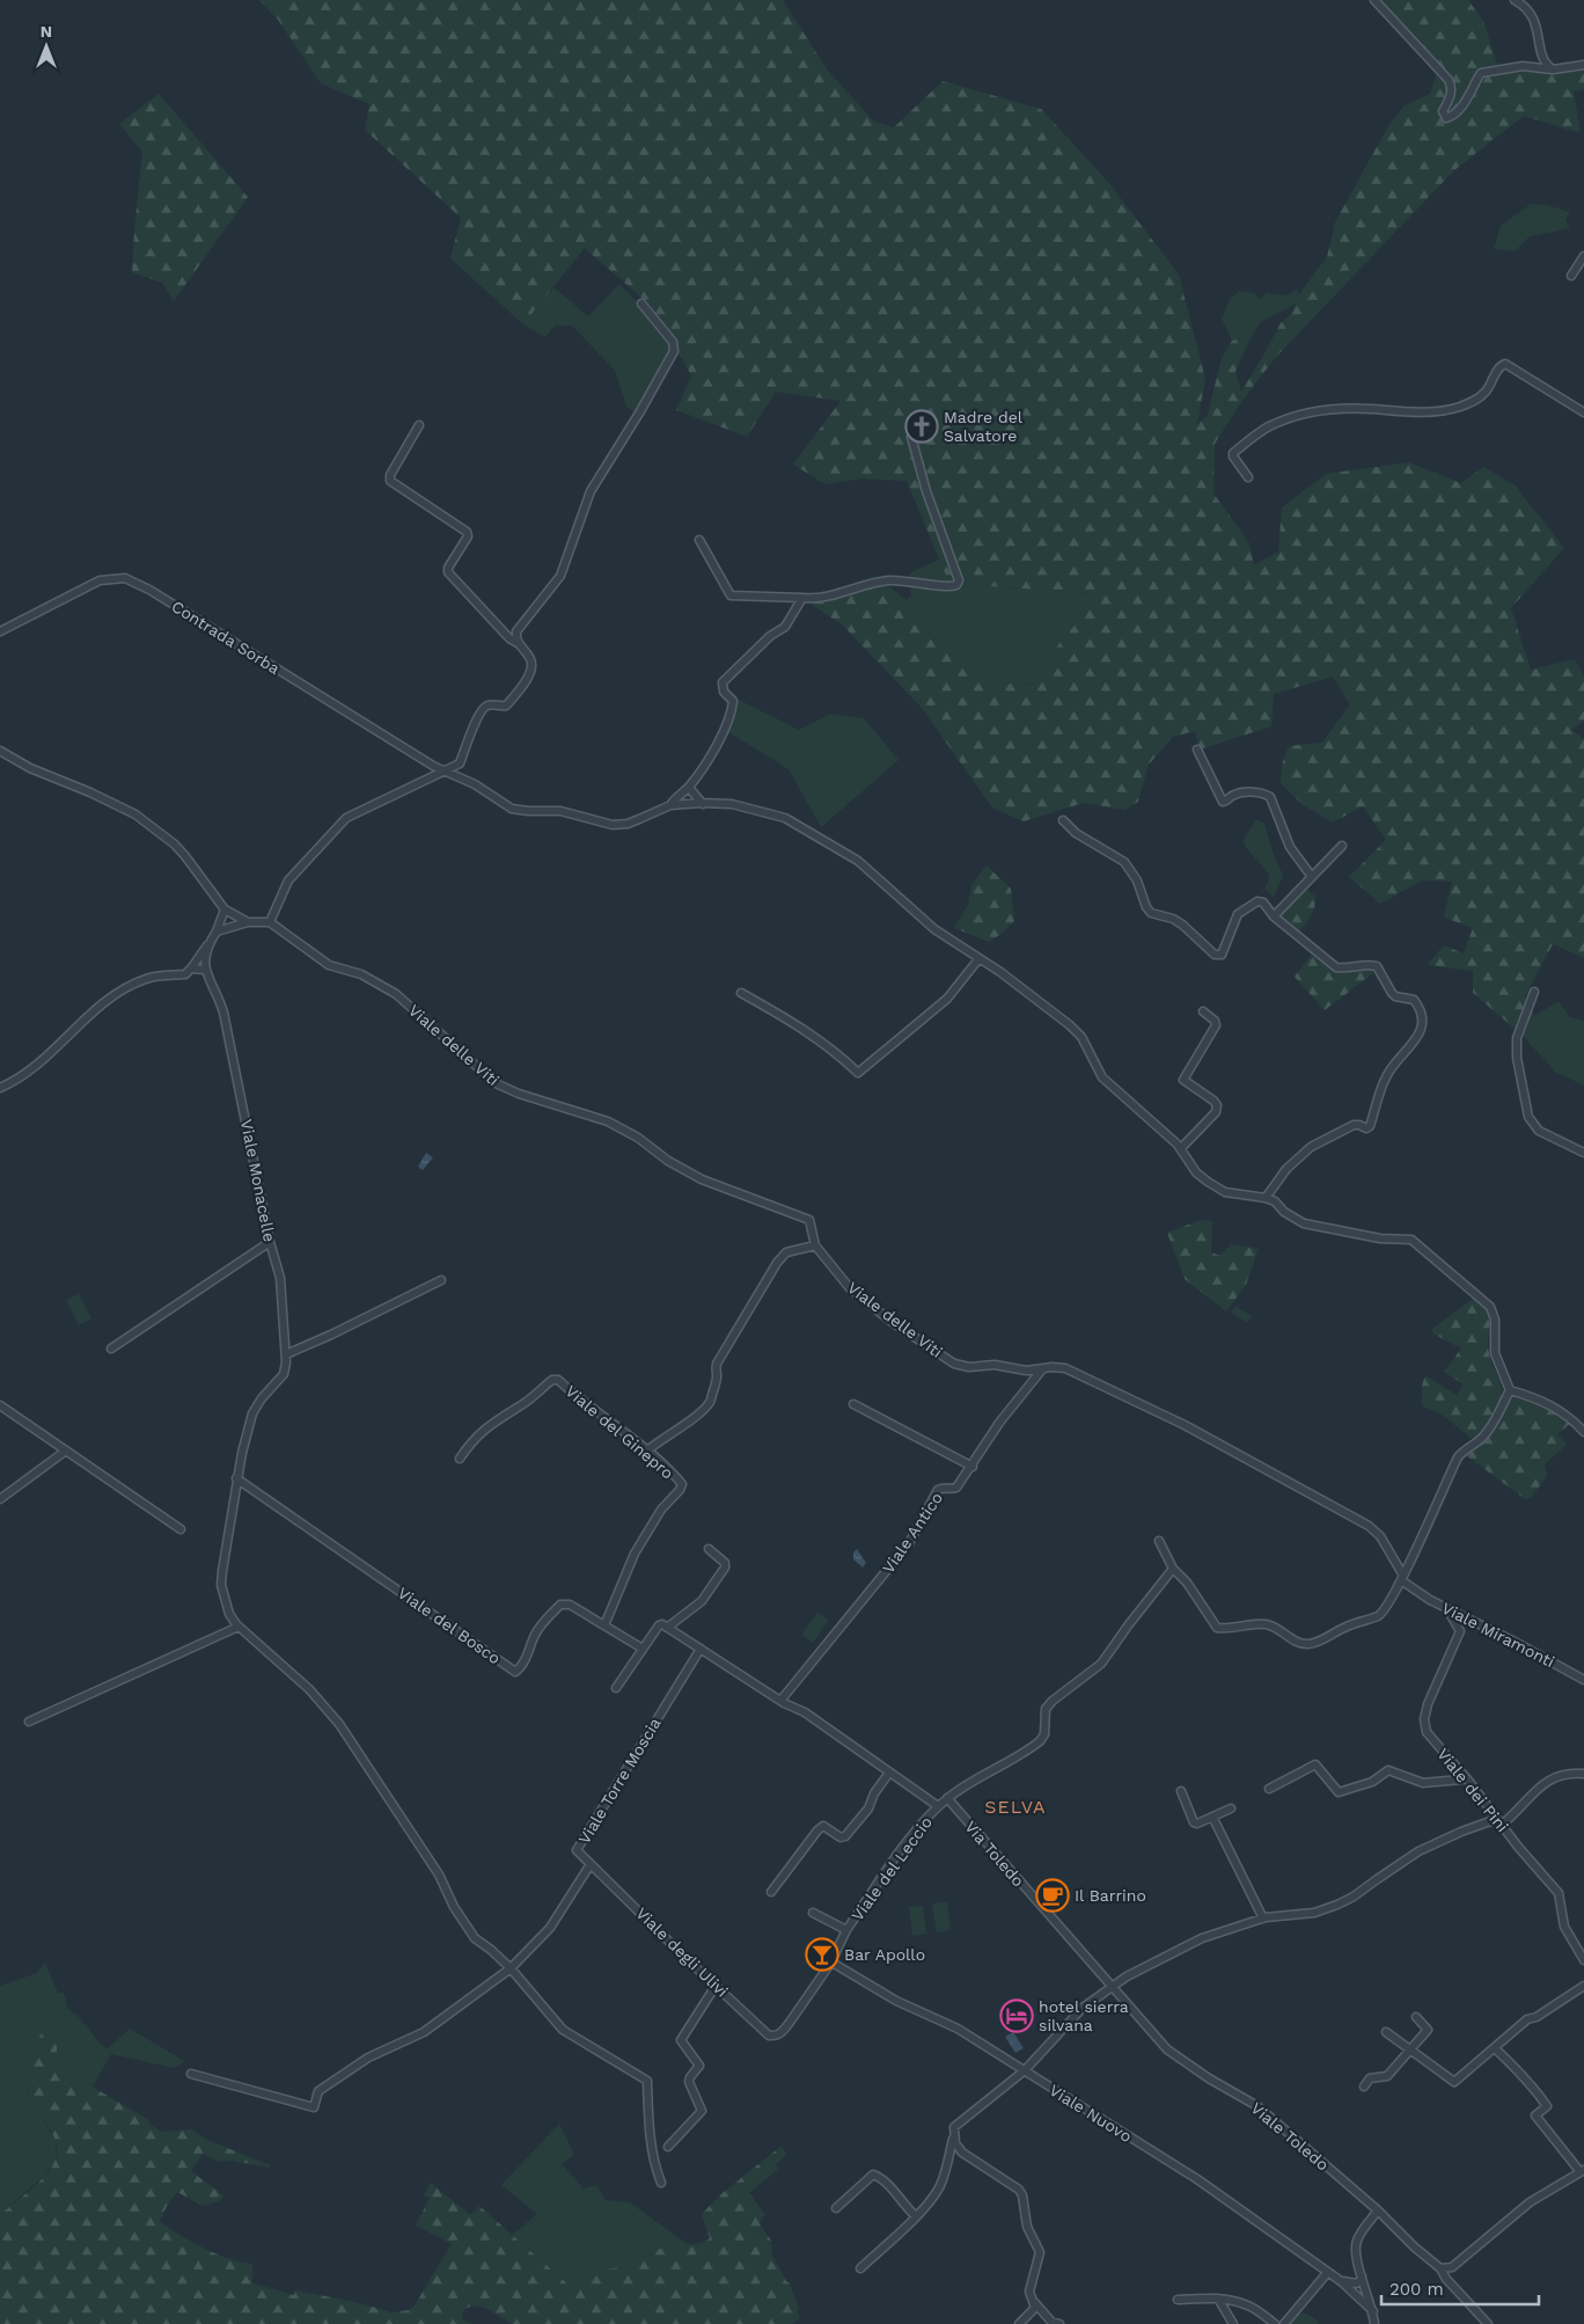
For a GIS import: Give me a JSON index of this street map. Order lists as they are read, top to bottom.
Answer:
{
  "streets": {
    "street": [
      "Contrada Sorba",
      "Viale delle Viti",
      "Viale Monacelle",
      "Viale del Ginepro",
      "Viale Antico",
      "Viale del Bosco",
      "Viale Miramonti",
      "Viale Torre Moscia",
      "Viale dei Pini",
      "Via Toledo",
      "Viale del Leccio",
      "Viale degli Ulivi",
      "Viale Nuovo",
      "Viale Toledo"
    ]
  },
  "crossings": [
    ["Viale delle Viti", "Viale Antico"],
    ["Viale delle Viti", "Viale Miramonti"],
    ["Viale Monacelle", "Viale del Bosco"],
    ["Viale del Ginepro", "Viale del Bosco"],
    ["Viale Miramonti", "Viale dei Pini"],
    ["Viale Torre Moscia", "Viale degli Ulivi"],
    ["Via Toledo", "Viale del Leccio"],
    ["Via Toledo", "Viale Toledo"],
    ["Viale del Leccio", "Viale degli Ulivi"],
    ["Viale del Leccio", "Viale Nuovo"]
  ],
  "districts": ["SELVA"],
  "places": {
    "church": ["Madre del Salvatore"],
    "cafe": ["Il Barrino"],
    "bar": ["Bar Apollo"],
    "hotel": ["hotel sierra silvana"]
  },
  "scale_bar": "200 m",
  "north": "top"
}
